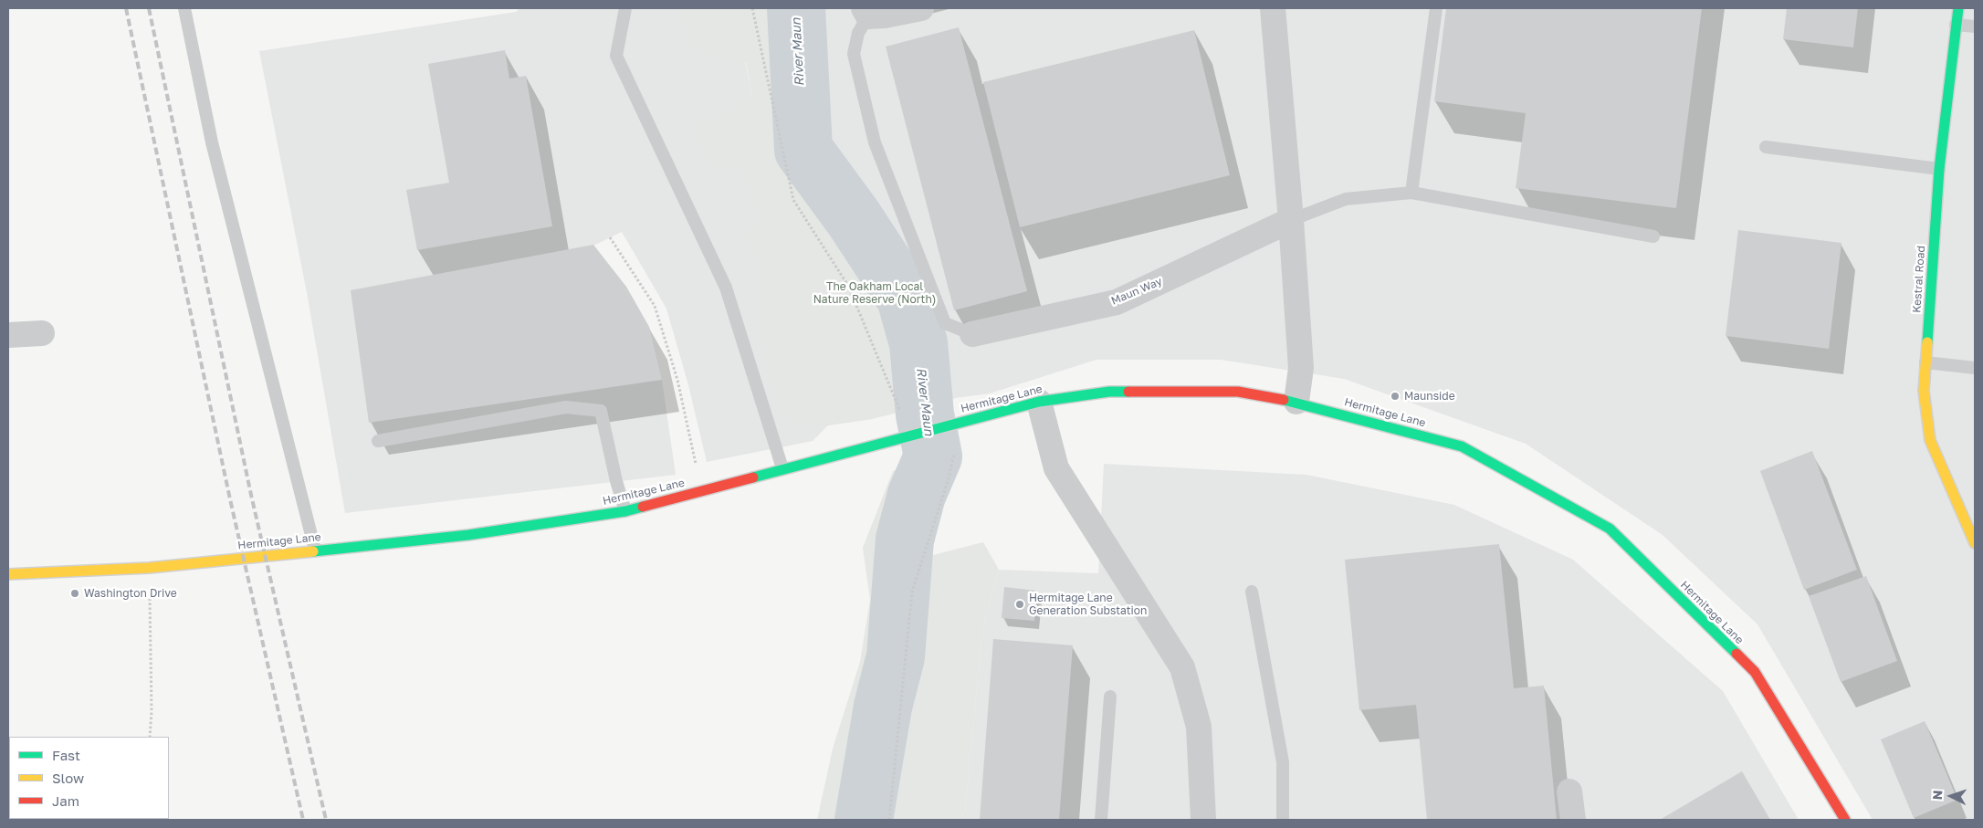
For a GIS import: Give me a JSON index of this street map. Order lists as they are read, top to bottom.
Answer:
{
  "streets": {
    "street": ["Kestral Road", "Maun Way", "Hermitage Lane"]
  },
  "water": ["River Maun"],
  "parks": ["The Oakham Local Nature Reserve (North)"],
  "places": ["Maunside", "Washington Drive", "Hermitage Lane Generation Substation"],
  "legend": ["Fast", "Slow", "Jam"],
  "north": "left"
}
